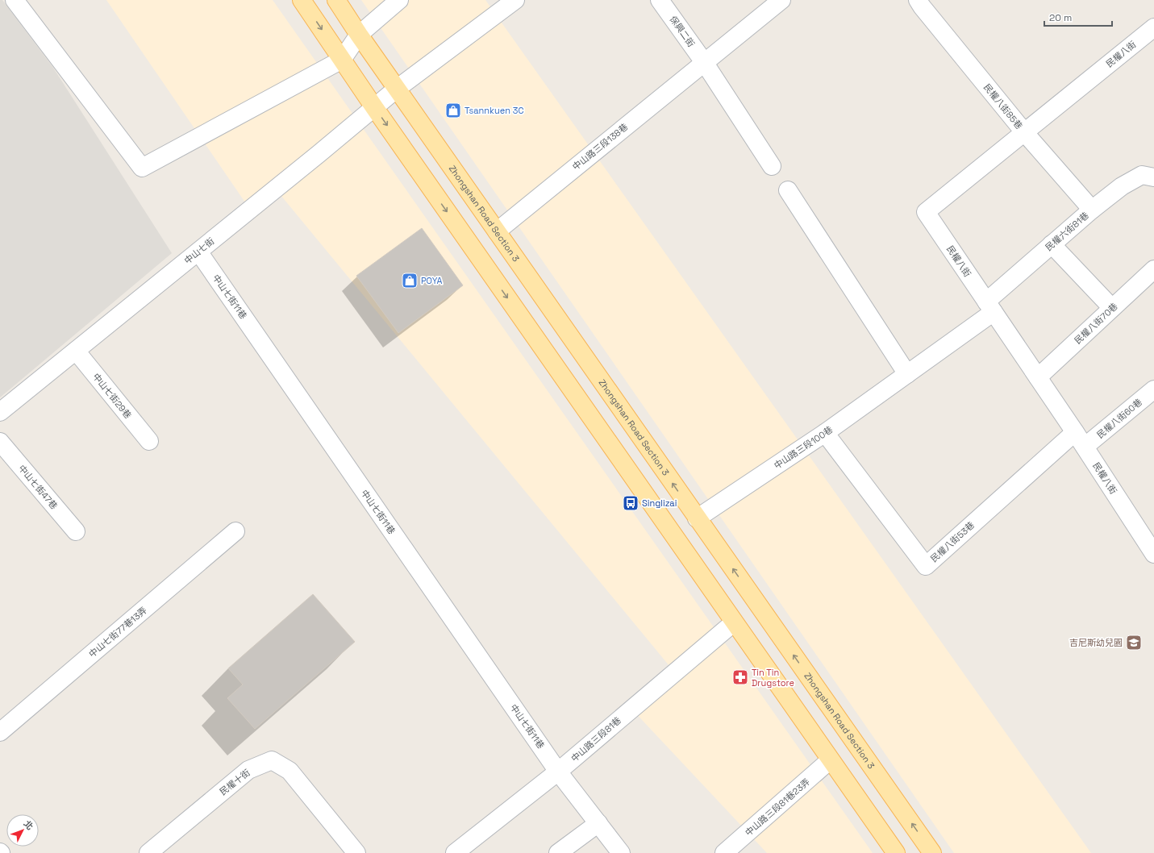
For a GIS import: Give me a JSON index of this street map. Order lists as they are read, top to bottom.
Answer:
{
  "streets": {
    "main road": ["Zhongshan Road Section 3"],
    "street": [
      "保興二街",
      "民權八街",
      "民權八街85巷",
      "中山路三段138巷",
      "民權六街81巷",
      "中山七街",
      "中山七街11巷",
      "民權八街70巷",
      "中山七街29巷",
      "民權八街60巷",
      "中山路三段100巷",
      "中山七街47巷",
      "民權八街53巷",
      "中山七街77巷13弄",
      "中山路三段81巷",
      "民權十街",
      "中山路三段81巷23弄"
    ]
  },
  "crossings": [
    ["保興二街", "中山路三段138巷"],
    ["民權八街", "民權八街85巷"],
    ["民權八街", "民權六街81巷"],
    ["民權八街", "民權八街70巷"],
    ["民權八街", "民權八街60巷"],
    ["民權八街", "中山路三段100巷"],
    ["民權八街", "民權八街53巷"],
    ["民權八街85巷", "民權六街81巷"],
    ["中山路三段138巷", "Zhongshan Road Section 3"],
    ["Zhongshan Road Section 3", "中山七街"],
    ["Zhongshan Road Section 3", "中山路三段100巷"],
    ["民權六街81巷", "中山路三段100巷"],
    ["中山七街", "中山七街11巷"],
    ["中山七街", "中山七街29巷"],
    ["中山七街11巷", "中山路三段81巷"],
    ["中山路三段100巷", "民權八街53巷"]
  ],
  "places": {
    "shop": ["Tsannkuen 3C", "POYA"],
    "bus stop": ["Singlizai"],
    "school or university": ["吉尼斯幼兒園"],
    "pharmacy": ["Tin Tin Drugstore"]
  },
  "scale_bar": "20 m",
  "north": "top right"
}
